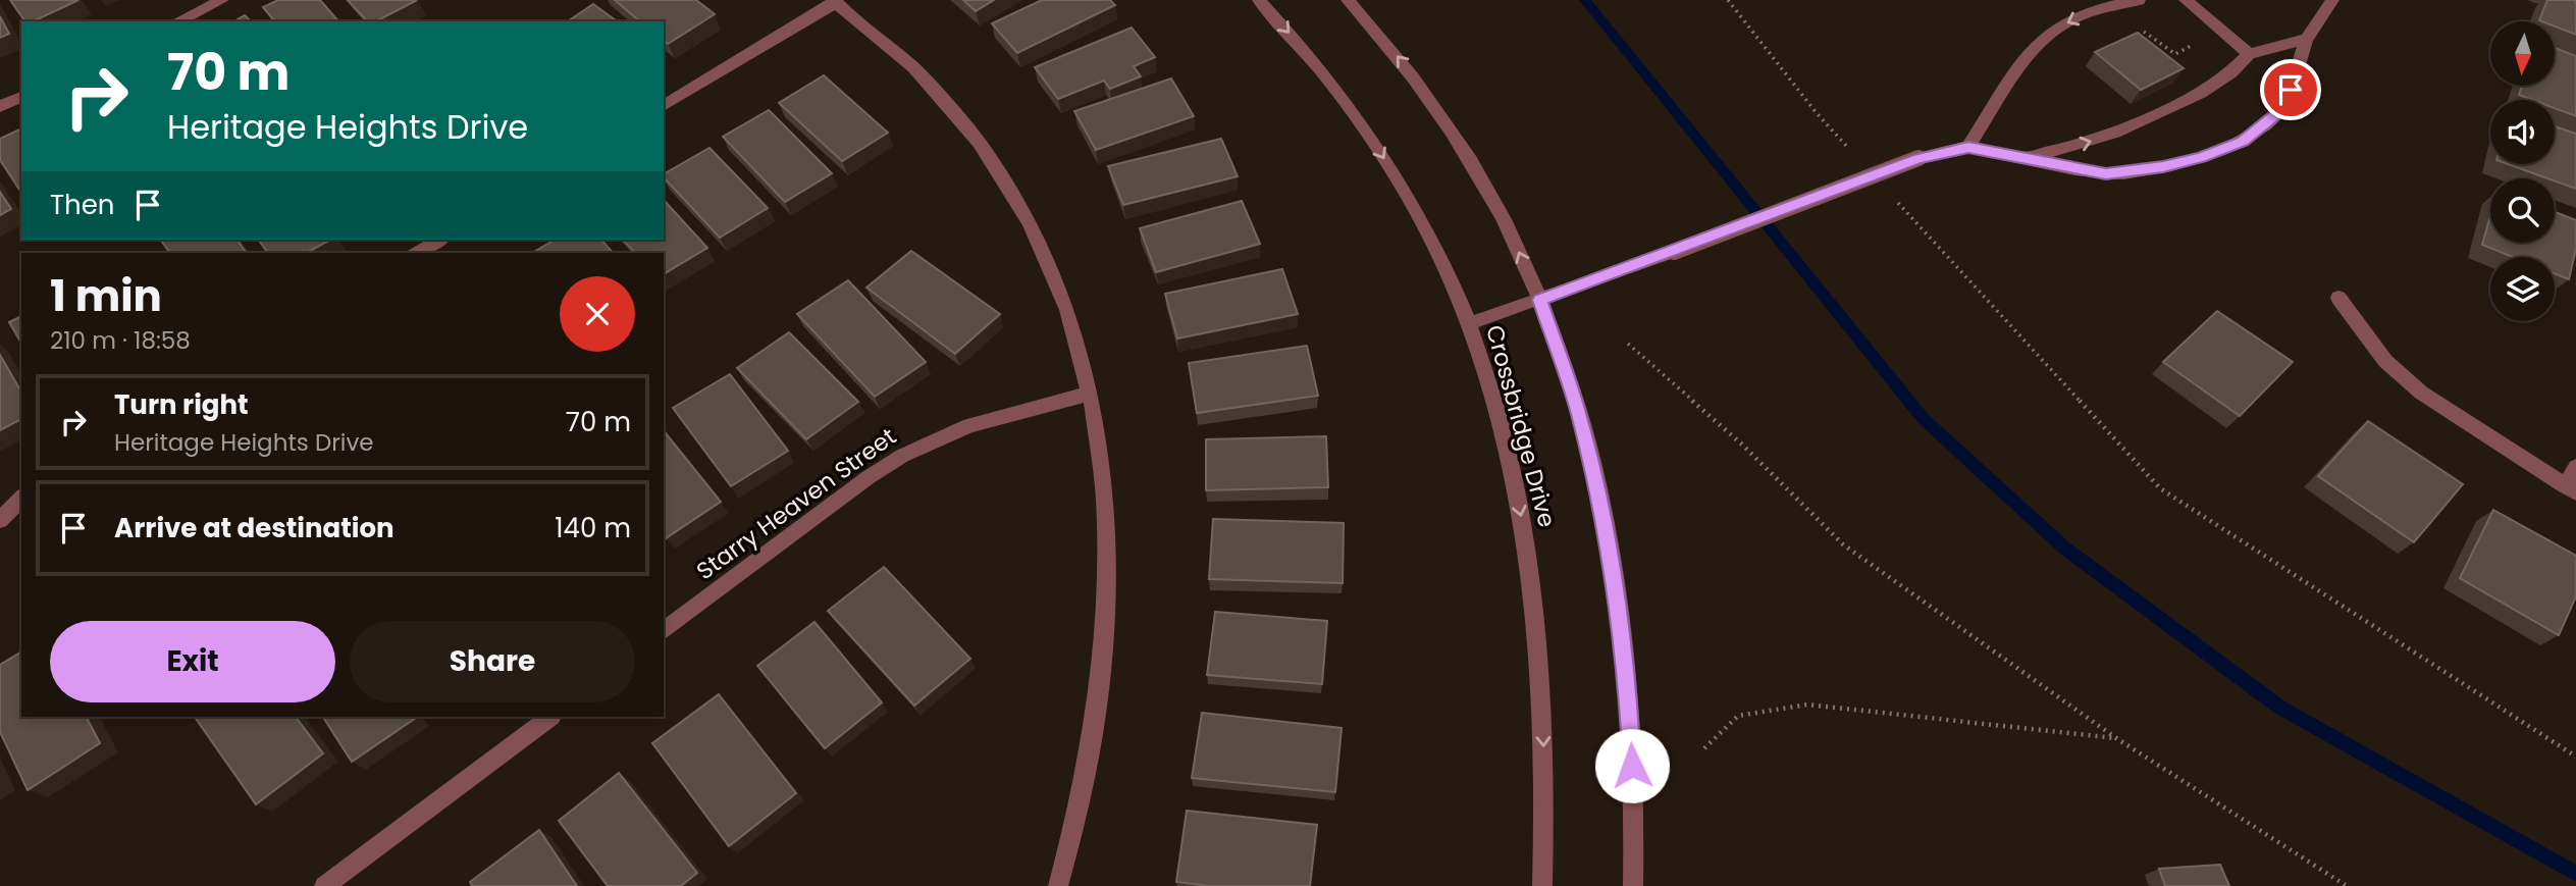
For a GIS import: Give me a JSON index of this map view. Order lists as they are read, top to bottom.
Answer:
{
  "streets": {
    "street": ["Crossbridge Drive", "Starry Heaven Street"]
  },
  "north": "bottom",
  "page": {
    "turn": ["70 m", "Heritage Heights Drive"],
    "then": "Then",
    "heading": ["1 min", "210 m · 18:58"],
    "list": [
      {
        "name": "Turn right",
        "note": "Heritage Heights Drive",
        "value": "70 m"
      },
      {
        "name": "Arrive at destination",
        "value": "140 m"
      }
    ],
    "buttons": ["Exit", "Share"]
  }
}
